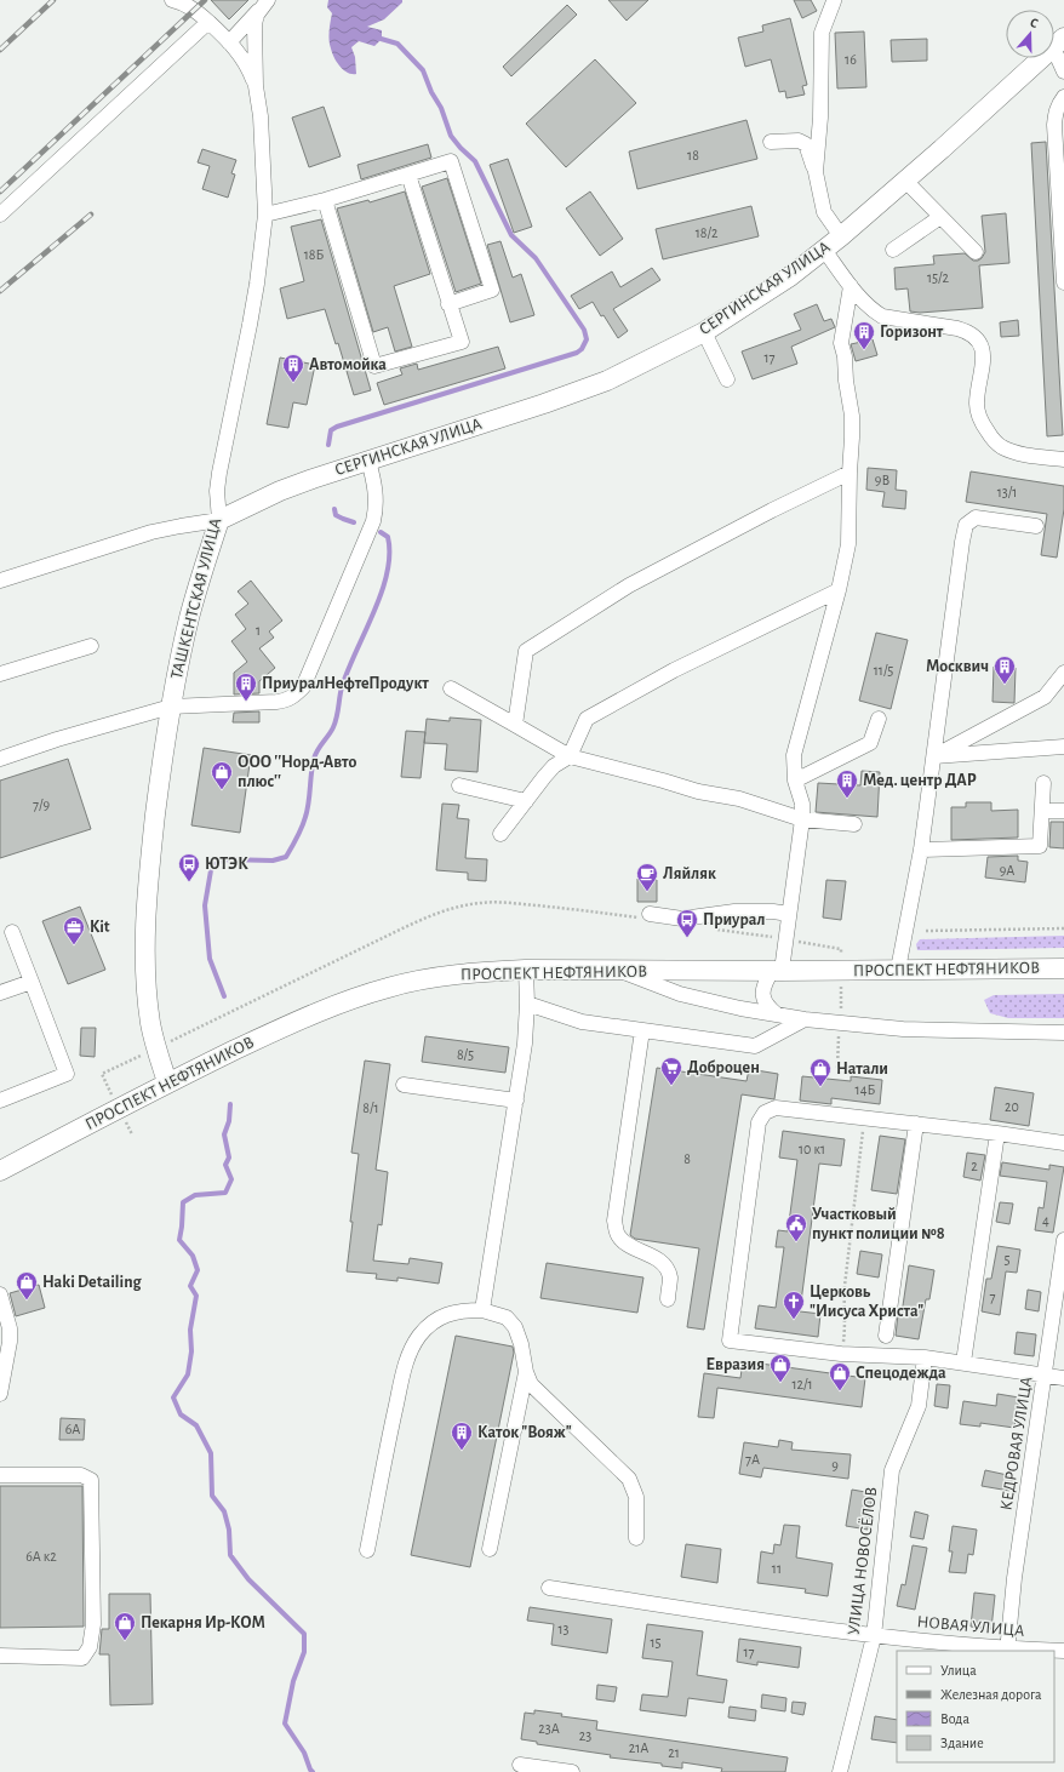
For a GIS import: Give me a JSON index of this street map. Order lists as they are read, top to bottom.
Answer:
{
  "streets": {
    "main road": ["СЕРГИНСКАЯ УЛИЦА", "ТАШКЕНТСКАЯ УЛИЦА", "ПРОСПЕКТ НЕФТЯНИКОВ"],
    "street": ["КЕДРОВАЯ УЛИЦА", "УЛИЦА НОВОСЁЛОВ", "НОВАЯ УЛИЦА"]
  },
  "crossings": [
    ["СЕРГИНСКАЯ УЛИЦА", "ТАШКЕНТСКАЯ УЛИЦА"],
    ["ТАШКЕНТСКАЯ УЛИЦА", "ПРОСПЕКТ НЕФТЯНИКОВ"],
    ["КЕДРОВАЯ УЛИЦА", "НОВАЯ УЛИЦА"],
    ["УЛИЦА НОВОСЁЛОВ", "НОВАЯ УЛИЦА"]
  ],
  "places": {
    "building": [
      "Горизонт",
      "Автомойка",
      "Москвич",
      "ПриуралНефтеПродукт",
      "Мед. центр ДАР",
      "Каток \"Вояж\""
    ],
    "shop": [
      "ООО ''Норд-Авто плюс''",
      "Натали",
      "Haki Detailing",
      "Евразия",
      "Спецодежда",
      "Пекарня Ир-КОМ"
    ],
    "bus stop": ["ЮТЭК", "Приурал"],
    "cafe": ["Ляйляк"],
    "office": ["Kit"],
    "supermarket": ["Доброцен"],
    "public building": ["Участковый пункт полиции №8"],
    "church": ["Церковь \"Иисуса Христа\""]
  },
  "house_numbers": [
    "16",
    "18",
    "18/2",
    "18Б",
    "15/2",
    "17",
    "9В",
    "13/1",
    "1",
    "11/5",
    "7/9",
    "9А",
    "8/5",
    "14Б",
    "20",
    "8/1",
    "10 к1",
    "8",
    "2",
    "4",
    "5",
    "7",
    "12/1",
    "6А",
    "7А",
    "9",
    "6А к2",
    "11",
    "13",
    "15",
    "17",
    "23А",
    "23",
    "21А",
    "21"
  ],
  "legend": [
    "Улица",
    "Железная дорога",
    "Вода",
    "Здание"
  ],
  "north": "top"
}
